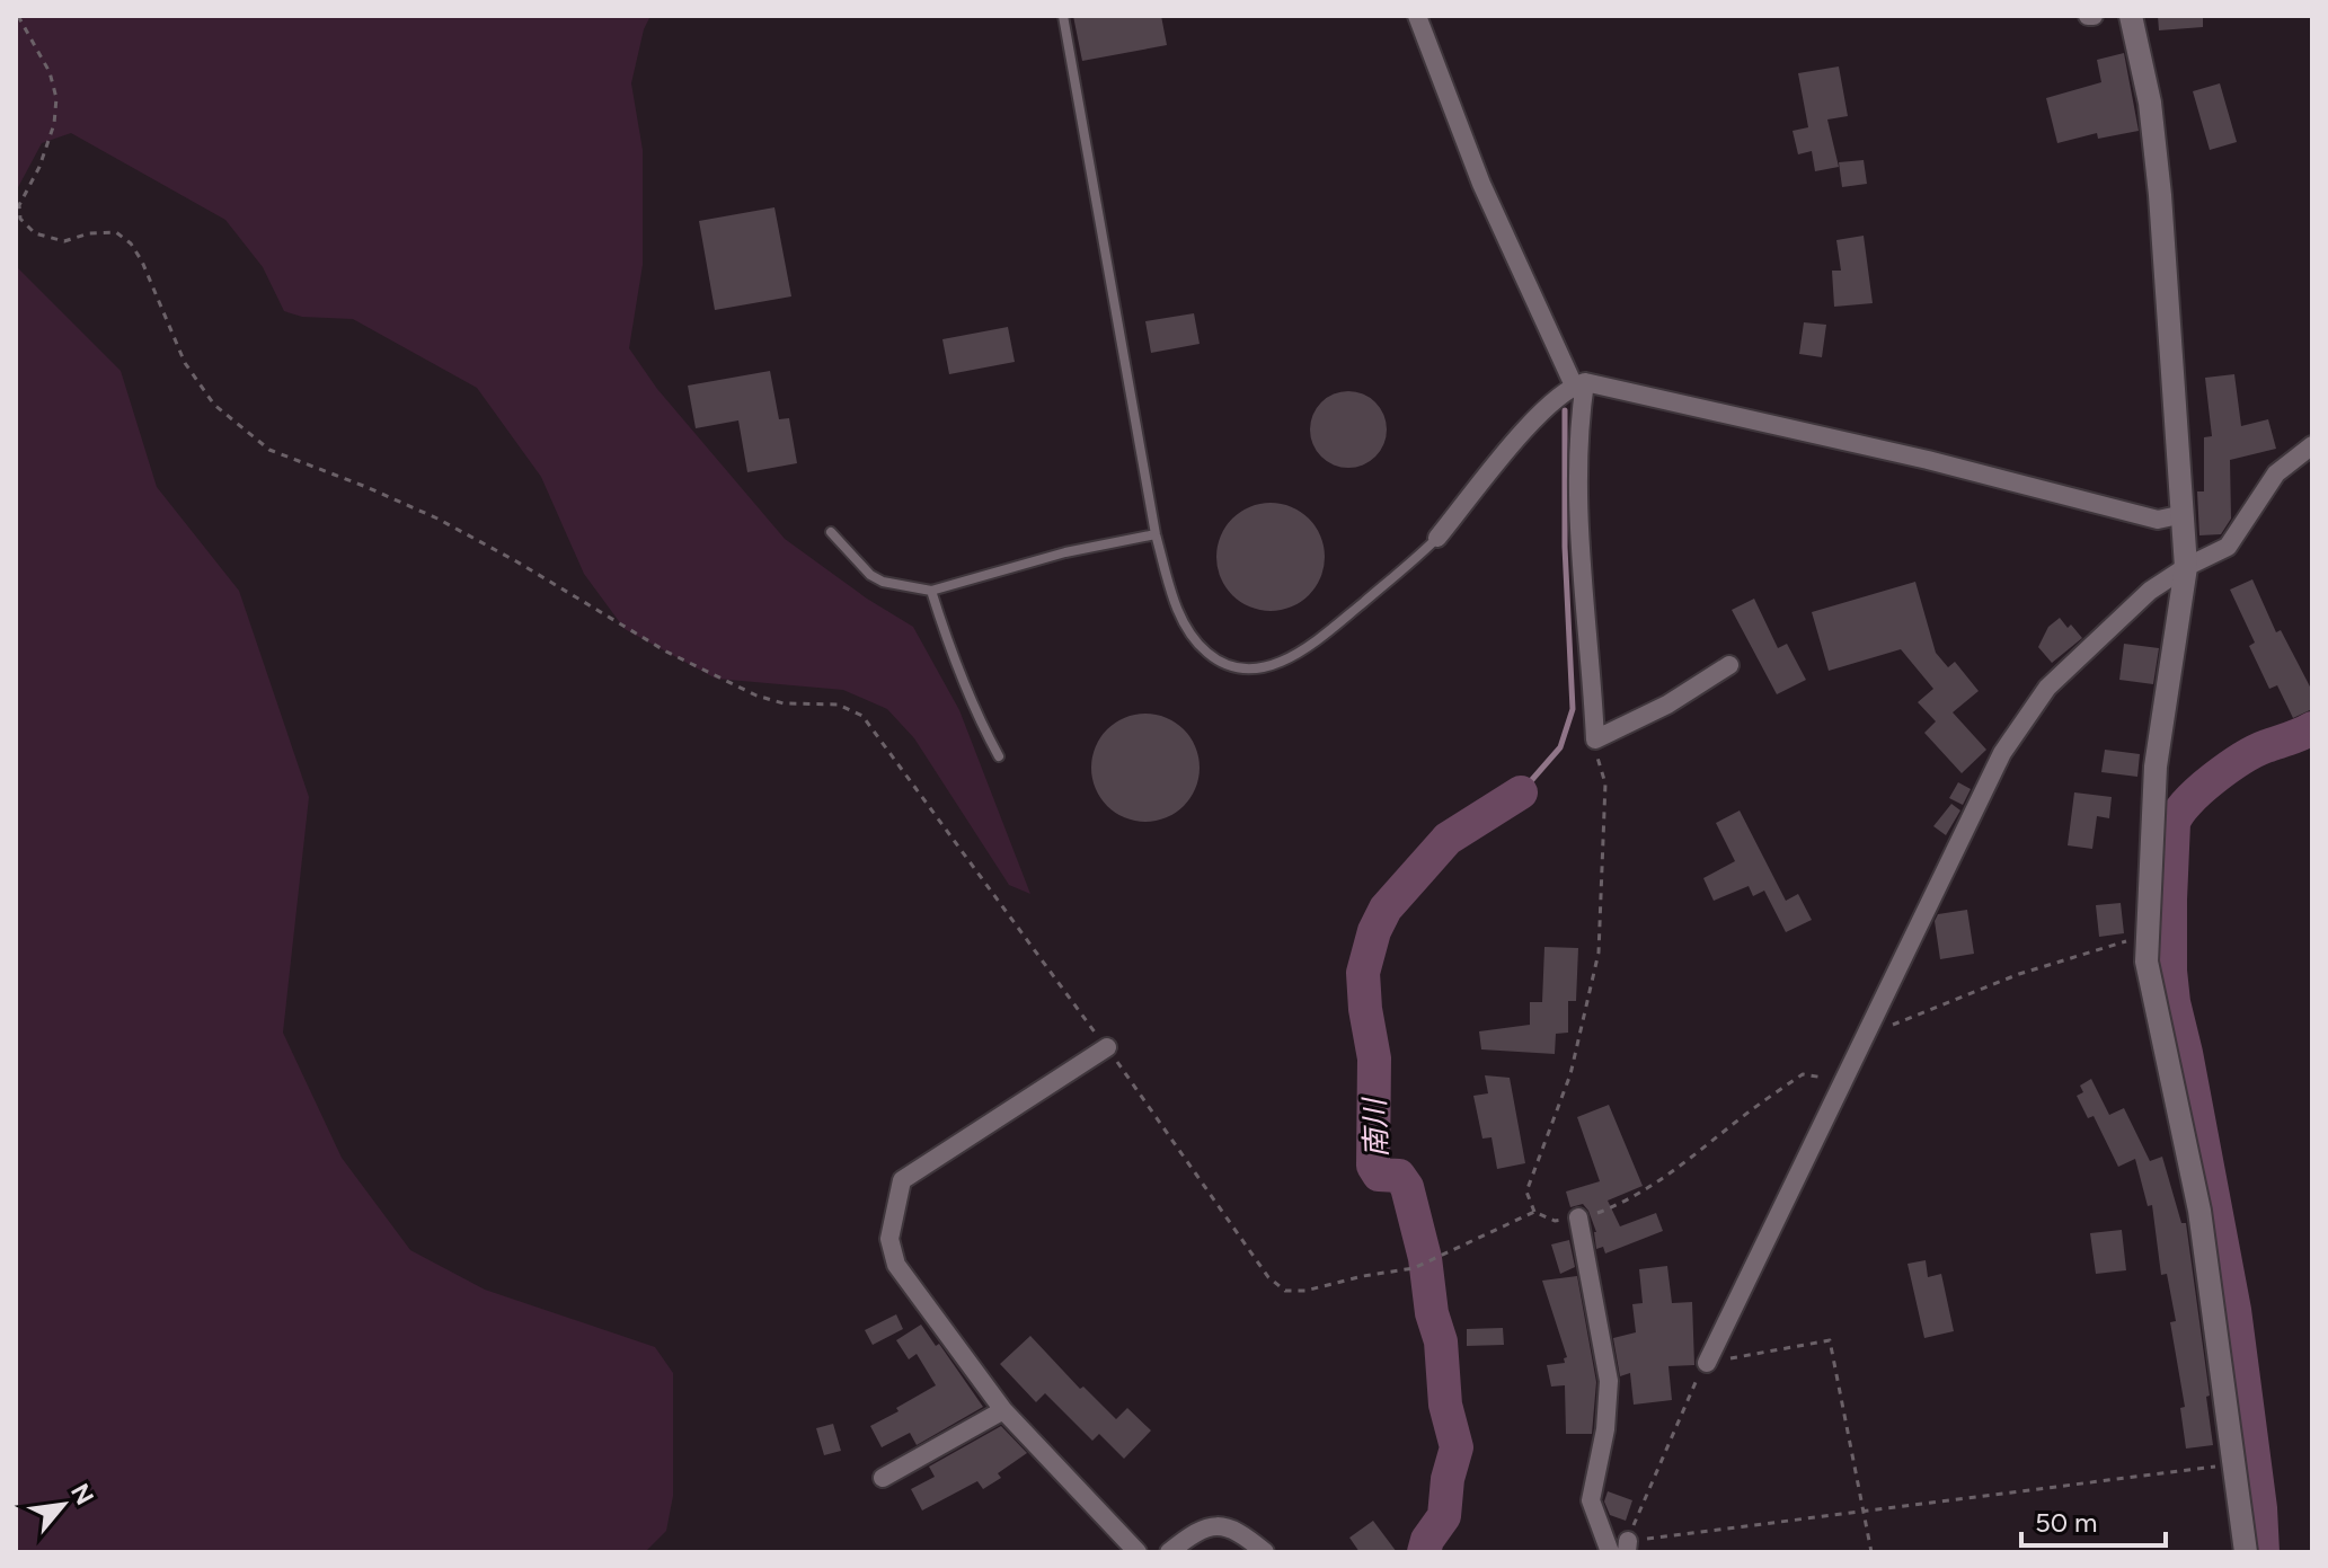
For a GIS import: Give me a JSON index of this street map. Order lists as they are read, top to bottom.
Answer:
{
  "water": ["南川"],
  "scale_bar": "50 m",
  "north": "top right"
}
